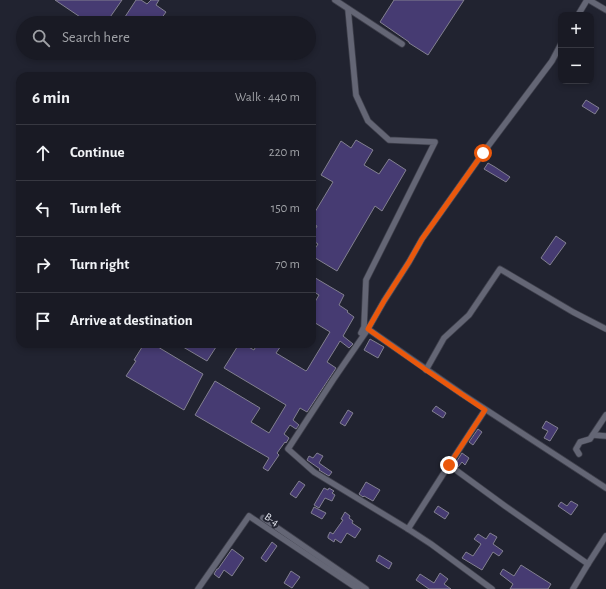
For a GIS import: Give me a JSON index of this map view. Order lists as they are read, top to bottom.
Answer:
{
  "streets": {
    "street": ["B-4"]
  },
  "page": {
    "map_buttons": ["+", "−"],
    "search": "Search here",
    "heading": ["6 min", "Walk · 440 m"],
    "list": [
      ["Continue", "220 m"],
      ["Turn left", "150 m"],
      ["Turn right", "70 m"],
      "Arrive at destination"
    ]
  }
}
